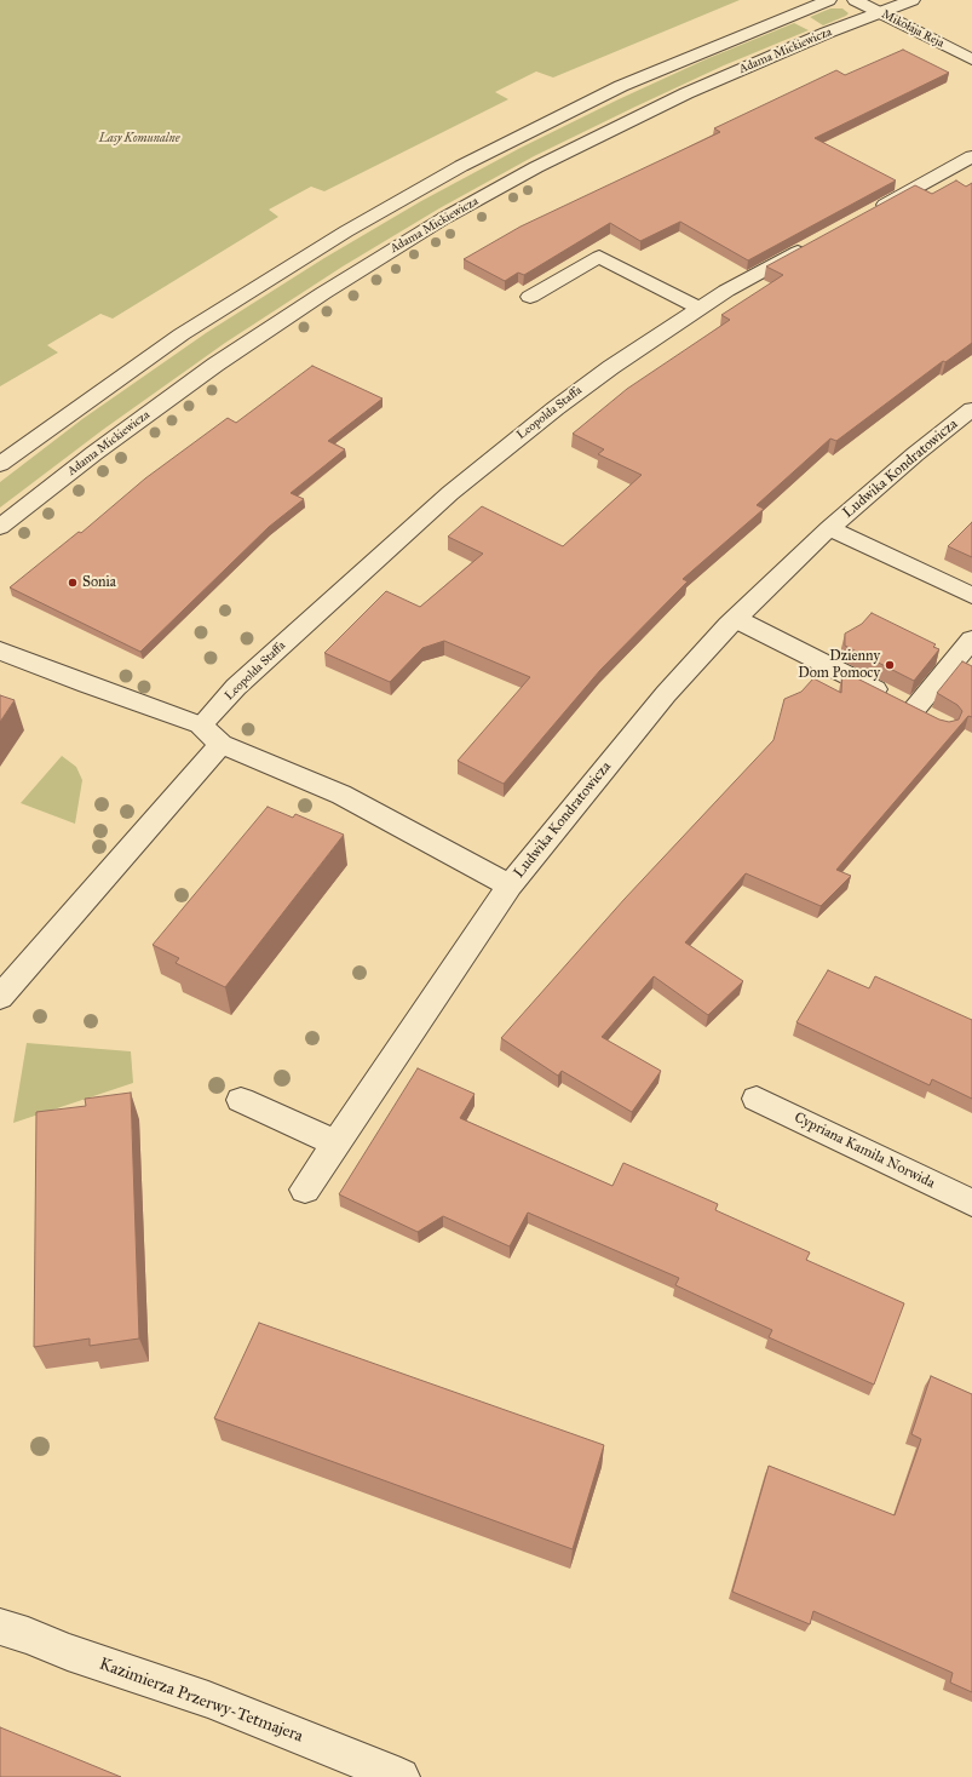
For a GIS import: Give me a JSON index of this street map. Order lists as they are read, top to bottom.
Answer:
{
  "streets": {
    "street": [
      "Mikołaja Reja",
      "Adama Mickiewicza",
      "Leopolda Staffa",
      "Ludwika Kondratowicza",
      "Cypriana Kamila Norwida",
      "Kazimierza Przerwy-Tetmajera"
    ]
  },
  "crossings": [
    ["Mikołaja Reja", "Adama Mickiewicza"]
  ],
  "parks": ["Lasy Komunalne"],
  "places": ["Sonia", "Dzienny Dom Pomocy"]
}
